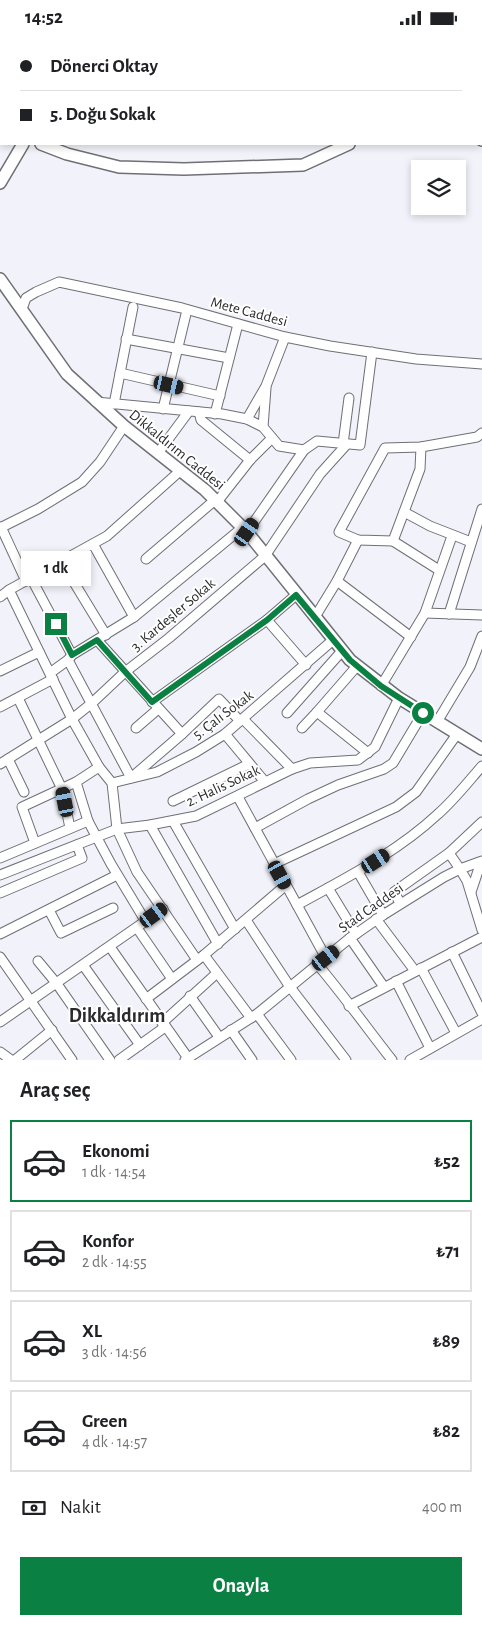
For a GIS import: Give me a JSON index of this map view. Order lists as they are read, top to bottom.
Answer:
{
  "streets": {
    "main road": ["Dikkaldırım Caddesi"],
    "street": [
      "Mete Caddesi",
      "3. Kardeşler Sokak",
      "5. Çalı Sokak",
      "2. Halis Sokak",
      "Stad Caddesi"
    ]
  },
  "crossings": [
    ["Mete Caddesi", "Dikkaldırım Caddesi"],
    ["Dikkaldırım Caddesi", "3. Kardeşler Sokak"],
    ["Dikkaldırım Caddesi", "5. Çalı Sokak"]
  ],
  "districts": ["Dikkaldırım"],
  "page": {
    "status": "14:52",
    "banner": ["Dönerci Oktay", "5. Doğu Sokak"],
    "bubble": "1 dk",
    "heading": "Araç seç",
    "list": [
      {
        "name": "Ekonomi",
        "note": "1 dk · 14:54",
        "value": "₺52"
      },
      {
        "name": "Konfor",
        "note": "2 dk · 14:55",
        "value": "₺71"
      },
      {
        "name": "XL",
        "note": "3 dk · 14:56",
        "value": "₺89"
      },
      {
        "name": "Green",
        "note": "4 dk · 14:57",
        "value": "₺82"
      }
    ],
    "pay": ["Nakit", "400 m"],
    "buttons": "Onayla"
  }
}
